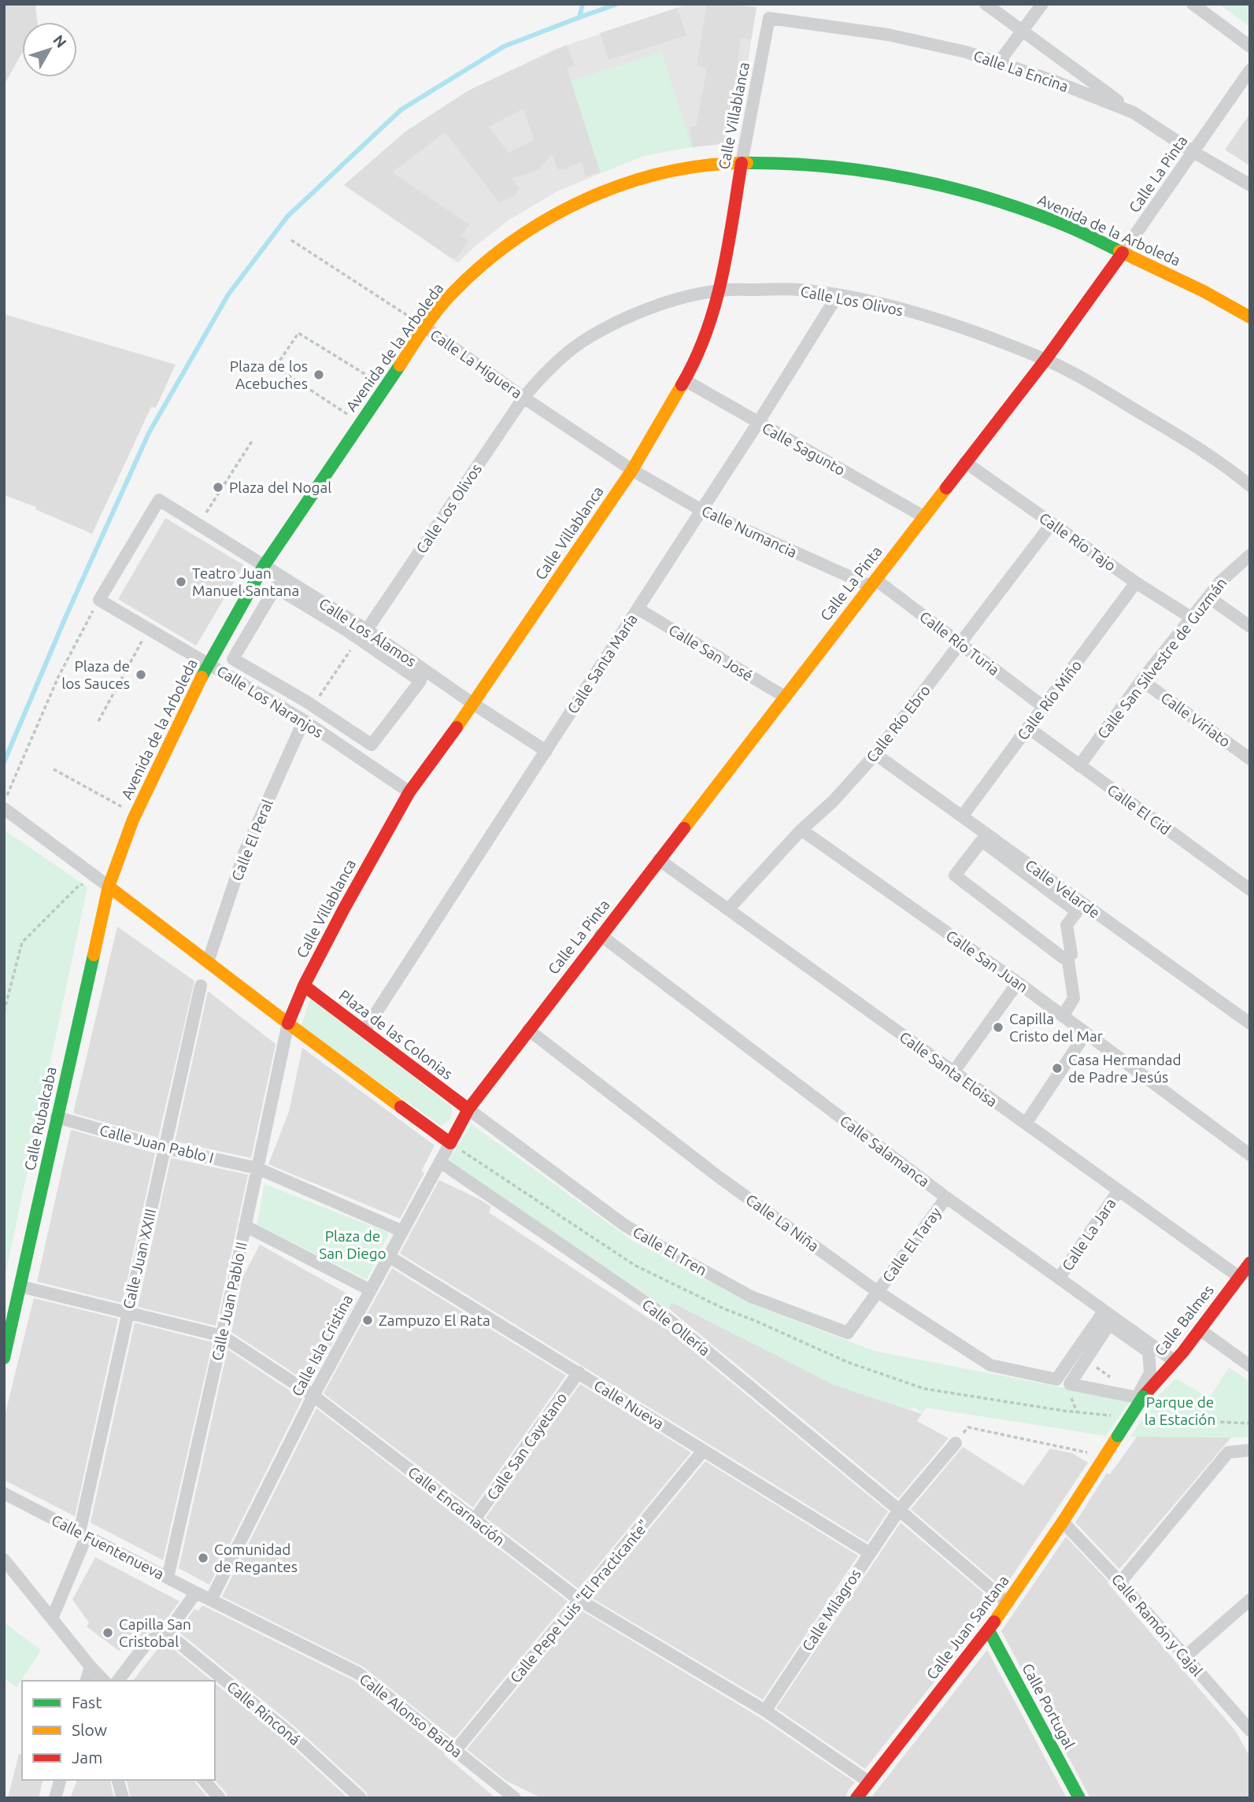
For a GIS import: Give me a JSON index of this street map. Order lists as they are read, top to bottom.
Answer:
{
  "streets": {
    "street": [
      "Calle La Encina",
      "Calle Villablanca",
      "Calle La Pinta",
      "Avenida de la Arboleda",
      "Calle Los Olivos",
      "Calle La Higuera",
      "Calle Sagunto",
      "Calle Numancia",
      "Calle Río Tajo",
      "Calle Los Álamos",
      "Calle Río Turia",
      "Calle San José",
      "Calle San Silvestre de Guzmán",
      "Calle Santa María",
      "Calle Río Miño",
      "Calle Los Naranjos",
      "Calle Viriato",
      "Calle Río Ebro",
      "Calle El Cid",
      "Calle El Peral",
      "Calle Velarde",
      "Calle San Juan",
      "Plaza de las Colonias",
      "Calle Santa Eloisa",
      "Calle Rubalcaba",
      "Calle Juan Pablo I",
      "Calle Salamanca",
      "Calle La Niña",
      "Calle La Jara",
      "Calle El Taray",
      "Calle El Tren",
      "Calle Juan XXIII",
      "Calle Juan Pablo II",
      "Calle Balmes",
      "Calle Ollería",
      "Calle Isla Cristina",
      "Calle Nueva",
      "Calle San Cayetano",
      "Calle Encarnación",
      "Calle Fuentenueva",
      "Calle Pepe Luis \"El Practicante\"",
      "Calle Milagros",
      "Calle Ramón y Cajal",
      "Calle Juan Santana",
      "Calle Portugal",
      "Calle Rinconá",
      "Calle Alonso Barba"
    ]
  },
  "crossings": [
    ["Calle La Encina", "Calle Villablanca"],
    ["Calle La Encina", "Calle La Pinta"],
    ["Calle Villablanca", "Avenida de la Arboleda"],
    ["Calle Villablanca", "Calle Los Olivos"],
    ["Calle Villablanca", "Calle La Higuera"],
    ["Calle Villablanca", "Calle Sagunto"],
    ["Calle Villablanca", "Calle Numancia"],
    ["Calle Villablanca", "Calle Los Álamos"],
    ["Calle Villablanca", "Calle Los Naranjos"],
    ["Calle Villablanca", "Plaza de las Colonias"],
    ["Calle Villablanca", "Calle Juan Pablo II"],
    ["Calle La Pinta", "Avenida de la Arboleda"],
    ["Calle La Pinta", "Calle Los Olivos"],
    ["Calle La Pinta", "Calle Sagunto"],
    ["Calle La Pinta", "Calle Numancia"],
    ["Calle La Pinta", "Calle Río Tajo"],
    ["Calle La Pinta", "Calle Río Turia"],
    ["Calle La Pinta", "Calle San José"],
    ["Calle La Pinta", "Plaza de las Colonias"],
    ["Calle La Pinta", "Calle Santa Eloisa"],
    ["Calle La Pinta", "Calle Salamanca"],
    ["Calle La Pinta", "Calle La Niña"],
    ["Calle La Pinta", "Calle El Tren"],
    ["Calle La Pinta", "Calle Isla Cristina"],
    ["Avenida de la Arboleda", "Calle La Higuera"],
    ["Avenida de la Arboleda", "Calle Los Álamos"],
    ["Avenida de la Arboleda", "Calle Los Naranjos"],
    ["Avenida de la Arboleda", "Calle Rubalcaba"],
    ["Calle Los Olivos", "Calle La Higuera"],
    ["Calle Los Olivos", "Calle Los Álamos"],
    ["Calle Los Olivos", "Calle Santa María"],
    ["Calle La Higuera", "Calle Numancia"],
    ["Calle Sagunto", "Calle Santa María"],
    ["Calle Numancia", "Calle Río Turia"],
    ["Calle Numancia", "Calle Santa María"],
    ["Calle Río Tajo", "Calle San Silvestre de Guzmán"],
    ["Calle Río Tajo", "Calle Río Miño"],
    ["Calle Río Tajo", "Calle Río Ebro"],
    ["Calle Los Álamos", "Calle Santa María"],
    ["Calle Los Álamos", "Calle Los Naranjos"],
    ["Calle Río Turia", "Calle Río Miño"],
    ["Calle Río Turia", "Calle Río Ebro"],
    ["Calle San José", "Calle Santa María"],
    ["Calle San Silvestre de Guzmán", "Calle Viriato"],
    ["Calle San Silvestre de Guzmán", "Calle El Cid"],
    ["Calle Santa María", "Plaza de las Colonias"],
    ["Calle Río Miño", "Calle El Cid"],
    ["Calle Río Miño", "Calle Velarde"],
    ["Calle Los Naranjos", "Calle El Peral"],
    ["Calle Río Ebro", "Calle Velarde"],
    ["Calle Río Ebro", "Calle San Juan"],
    ["Calle Río Ebro", "Calle Santa Eloisa"],
    ["Plaza de las Colonias", "Calle El Tren"],
    ["Plaza de las Colonias", "Calle Isla Cristina"],
    ["Calle Santa Eloisa", "Calle La Jara"],
    ["Calle Santa Eloisa", "Calle Balmes"],
    ["Calle Rubalcaba", "Calle Juan Pablo I"],
    ["Calle Rubalcaba", "Calle Encarnación"],
    ["Calle Juan Pablo I", "Calle Juan XXIII"],
    ["Calle Juan Pablo I", "Calle Juan Pablo II"],
    ["Calle Salamanca", "Calle La Niña"],
    ["Calle Salamanca", "Calle La Jara"],
    ["Calle Salamanca", "Calle El Taray"],
    ["Calle Salamanca", "Calle Balmes"],
    ["Calle La Niña", "Calle El Taray"],
    ["Calle La Niña", "Calle El Tren"],
    ["Calle El Taray", "Calle El Tren"],
    ["Calle El Tren", "Calle Isla Cristina"],
    ["Calle Juan XXIII", "Calle Encarnación"],
    ["Calle Juan XXIII", "Calle Fuentenueva"],
    ["Calle Juan Pablo II", "Calle Encarnación"],
    ["Calle Juan Pablo II", "Calle Fuentenueva"],
    ["Calle Balmes", "Calle Juan Santana"],
    ["Calle Ollería", "Calle Isla Cristina"],
    ["Calle Ollería", "Calle Milagros"],
    ["Calle Ollería", "Calle Juan Santana"],
    ["Calle Isla Cristina", "Calle Nueva"],
    ["Calle Isla Cristina", "Calle Encarnación"],
    ["Calle Isla Cristina", "Calle Fuentenueva"],
    ["Calle Isla Cristina", "Calle Alonso Barba"],
    ["Calle Nueva", "Calle San Cayetano"],
    ["Calle Nueva", "Calle Pepe Luis \"El Practicante\""],
    ["Calle Nueva", "Calle Milagros"],
    ["Calle San Cayetano", "Calle Encarnación"],
    ["Calle Encarnación", "Calle Pepe Luis \"El Practicante\""],
    ["Calle Encarnación", "Calle Milagros"],
    ["Calle Encarnación", "Calle Juan Santana"],
    ["Calle Fuentenueva", "Calle Alonso Barba"],
    ["Calle Pepe Luis \"El Practicante\"", "Calle Alonso Barba"],
    ["Calle Ramón y Cajal", "Calle Juan Santana"],
    ["Calle Juan Santana", "Calle Portugal"]
  ],
  "parks": ["Plaza de San Diego", "Parque de la Estación"],
  "places": [
    "Plaza de los Acebuches",
    "Plaza del Nogal",
    "Teatro Juan Manuel Santana",
    "Plaza de los Sauces",
    "Capilla Cristo del Mar",
    "Casa Hermandad de Padre Jesús",
    "Zampuzo El Rata",
    "Comunidad de Regantes",
    "Capilla San Cristobal"
  ],
  "legend": ["Fast", "Slow", "Jam"],
  "north": "top right"
}
